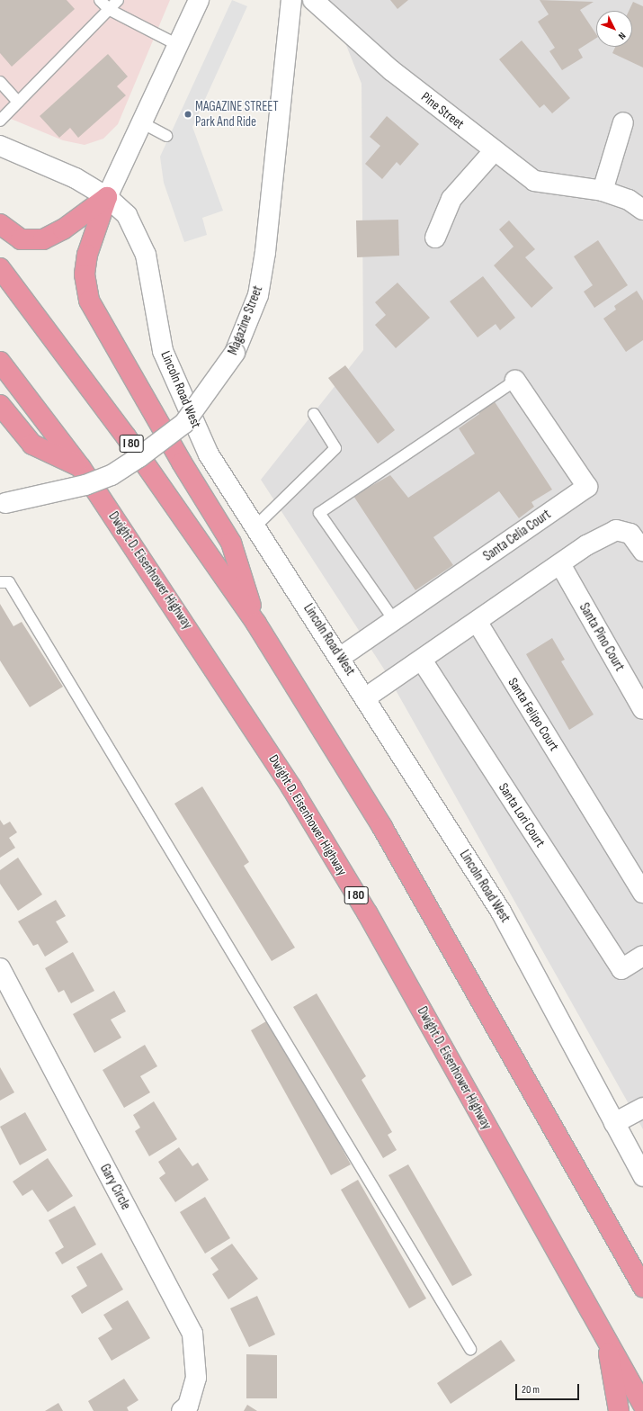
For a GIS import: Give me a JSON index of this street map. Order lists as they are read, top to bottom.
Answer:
{
  "streets": {
    "highway": ["I 80", "Dwight D. Eisenhower Highway"],
    "street": [
      "Pine Street",
      "Magazine Street",
      "Lincoln Road West",
      "Santa Celia Court",
      "Santa Pino Court",
      "Santa Felipo Court",
      "Santa Lori Court",
      "Gary Circle"
    ]
  },
  "crossings": [
    ["Lincoln Road West", "Santa Celia Court"]
  ],
  "places": ["MAGAZINE STREET Park And Ride"],
  "scale_bar": "20 m",
  "north": "bottom right"
}
